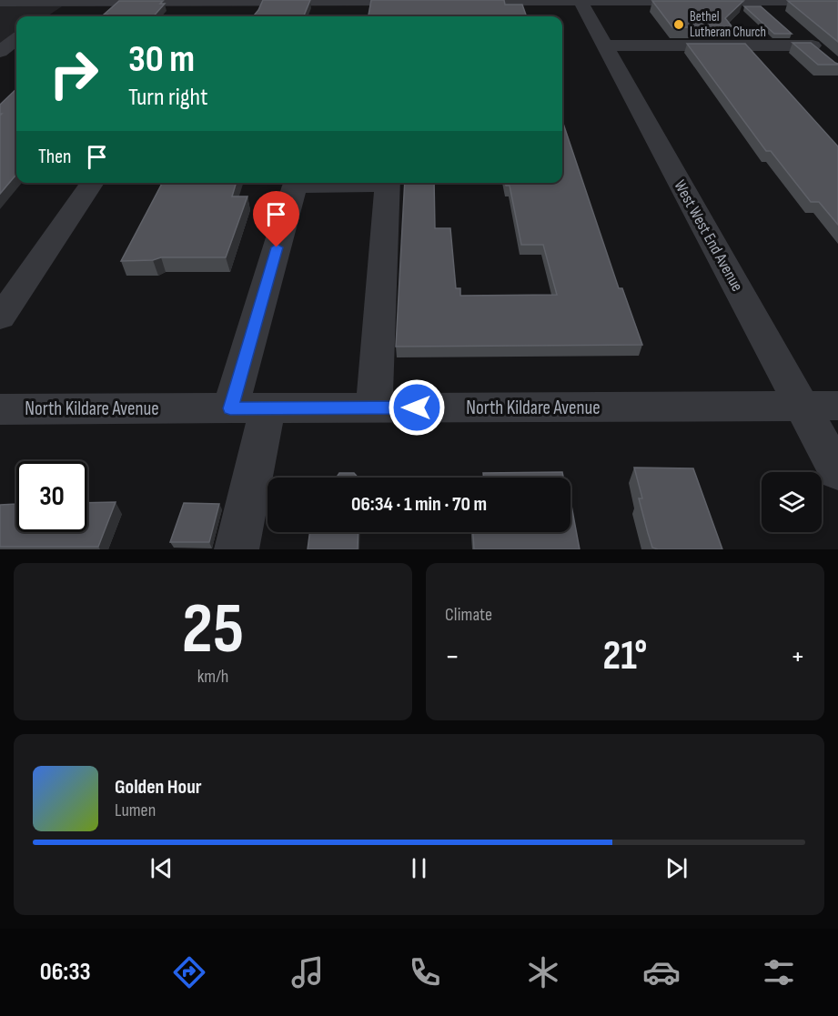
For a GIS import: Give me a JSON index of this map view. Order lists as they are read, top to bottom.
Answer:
{
  "streets": {
    "street": ["West West End Avenue", "North Kildare Avenue"]
  },
  "crossings": [
    ["West West End Avenue", "North Kildare Avenue"]
  ],
  "places": ["Bethel Lutheran Church"],
  "page": {
    "turn": ["30 m", "Turn right"],
    "then": "Then",
    "limit": "30",
    "trip": "06:34 · 1 min · 70 m",
    "tile": [
      ["25", "km/h"],
      "Climate"
    ],
    "heat": ["−", "21°", "+"],
    "song": ["Golden Hour", "Lumen"],
    "tabs": "06:33"
  }
}
